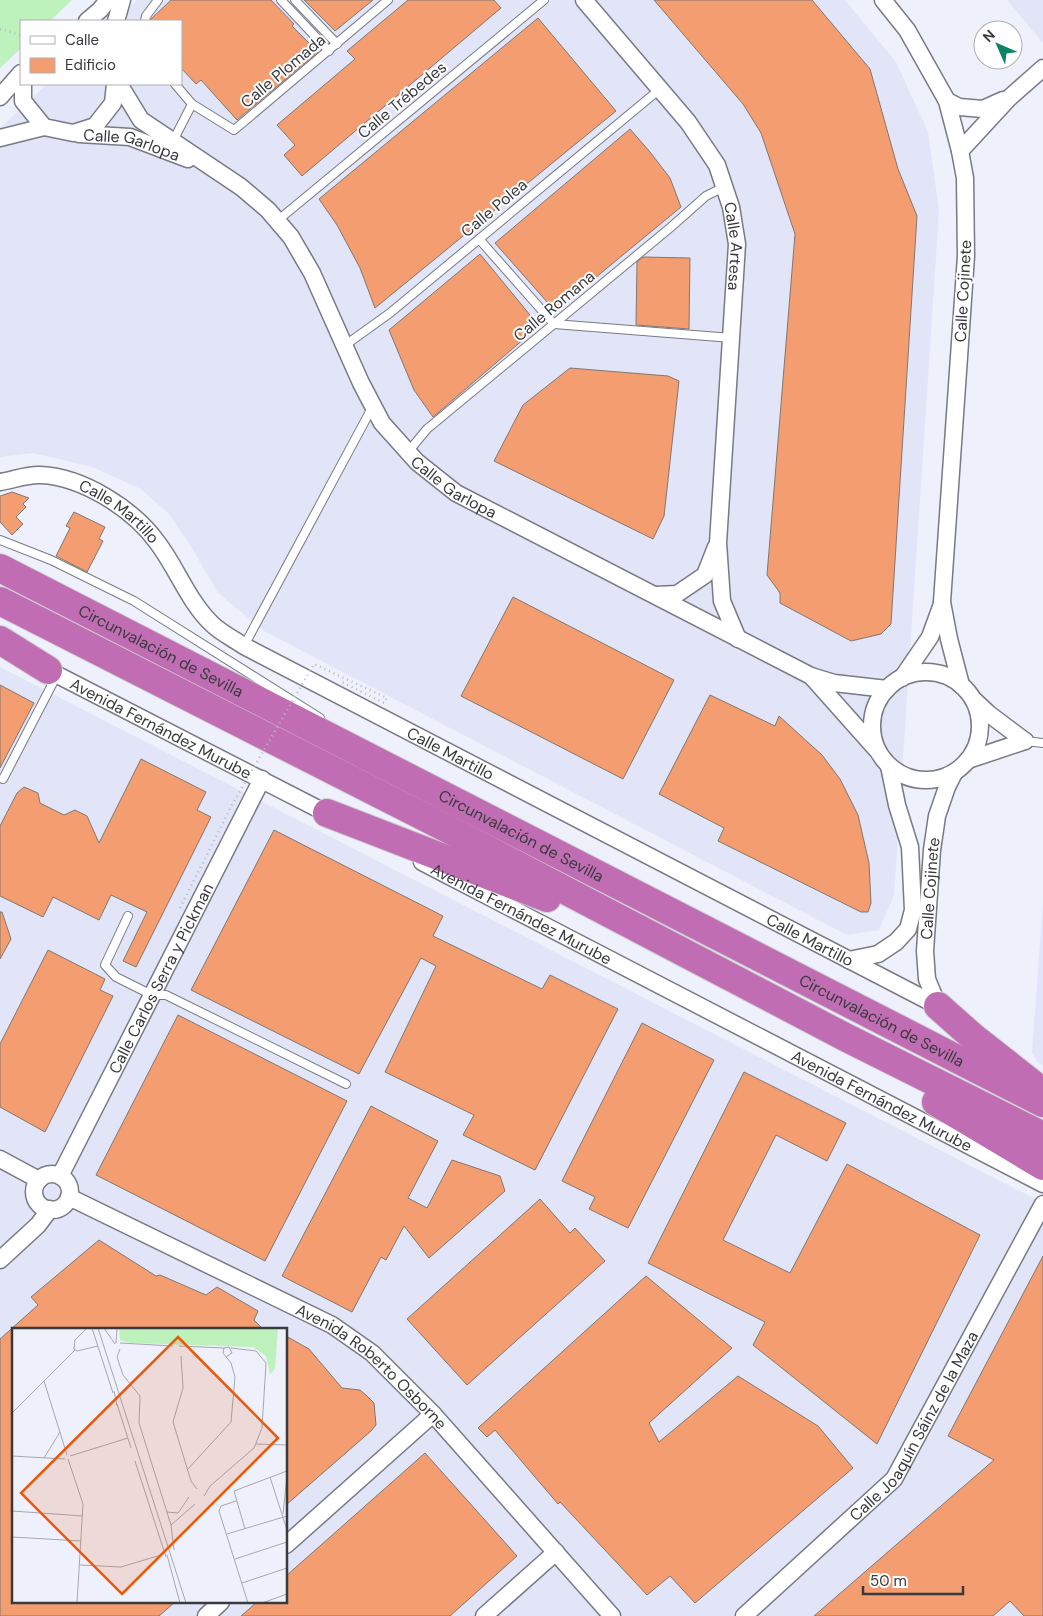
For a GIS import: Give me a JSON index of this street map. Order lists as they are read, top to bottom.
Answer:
{
  "streets": {
    "highway": ["Circunvalación de Sevilla"],
    "street": [
      "Calle Garlopa",
      "Calle Artesa",
      "Calle Cojinete",
      "Calle Martillo",
      "Avenida Fernández Murube",
      "Calle Carlos Serra y Pickman",
      "Avenida Roberto Osborne",
      "Calle Joaquín Sáinz de la Maza"
    ],
    "lane": [
      "Calle Plomada",
      "Calle Trébedes",
      "Calle Polea",
      "Calle Romana"
    ]
  },
  "crossings": [
    ["Calle Trébedes", "Calle Garlopa"],
    ["Calle Garlopa", "Calle Polea"],
    ["Calle Garlopa", "Calle Artesa"],
    ["Calle Garlopa", "Calle Cojinete"],
    ["Calle Garlopa", "Calle Romana"],
    ["Calle Polea", "Calle Artesa"],
    ["Calle Artesa", "Calle Romana"],
    ["Calle Cojinete", "Calle Martillo"],
    ["Avenida Fernández Murube", "Calle Carlos Serra y Pickman"],
    ["Calle Carlos Serra y Pickman", "Avenida Roberto Osborne"]
  ],
  "legend": ["Calle", "Edificio"],
  "scale_bar": "50 m",
  "north": "top left"
}
